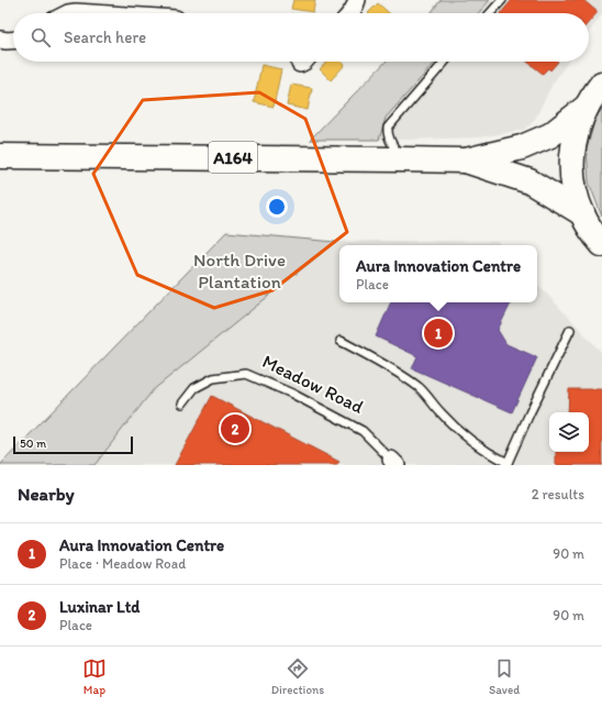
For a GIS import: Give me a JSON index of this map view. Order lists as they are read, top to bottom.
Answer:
{
  "streets": {
    "highway": ["A164"],
    "lane": ["Meadow Road"]
  },
  "parks": ["North Drive Plantation"],
  "scale_bar": "50 m",
  "page": {
    "search": "Search here",
    "popup": ["Aura Innovation Centre", "Place"],
    "pins": ["1", "2"],
    "scale": "50 m",
    "heading": ["Nearby", "2 results"],
    "list": [
      {
        "mark": "1",
        "name": "Aura Innovation Centre",
        "note": "Place · Meadow Road",
        "value": "90 m"
      },
      {
        "mark": "2",
        "name": "Luxinar Ltd",
        "note": "Place",
        "value": "90 m"
      }
    ],
    "nav": ["Map", "Directions", "Saved"]
  }
}
